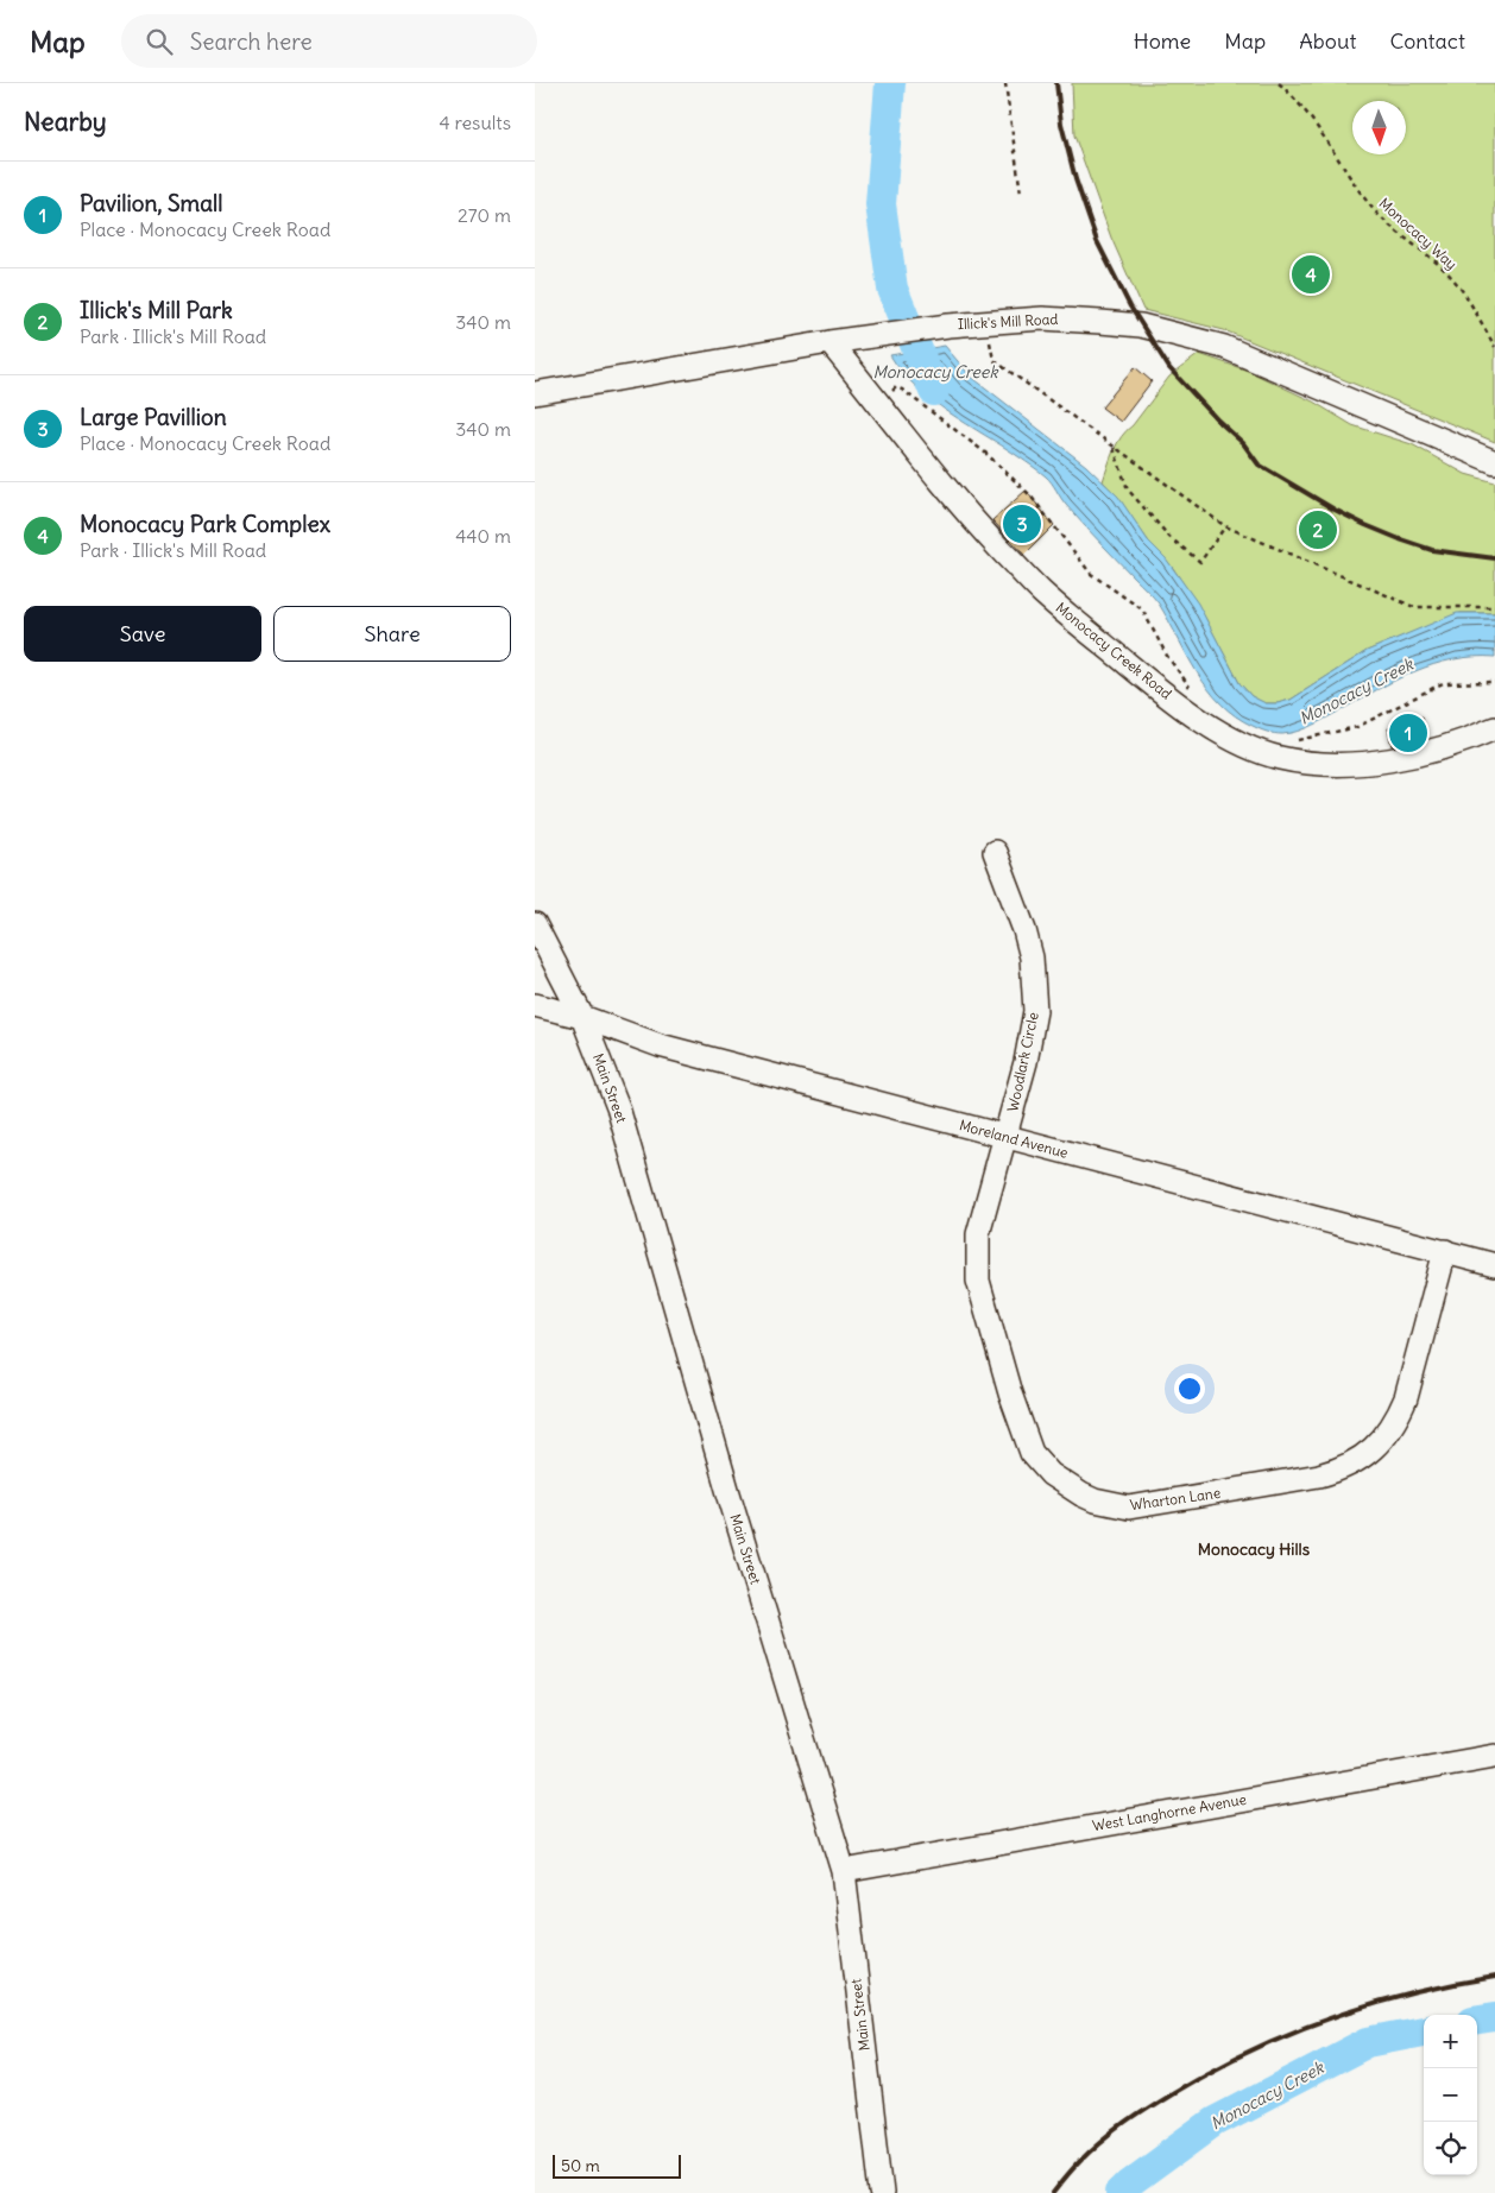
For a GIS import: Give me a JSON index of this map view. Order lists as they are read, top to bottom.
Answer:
{
  "streets": {
    "street": [
      "Illick's Mill Road",
      "Monocacy Creek Road",
      "Woodlark Circle",
      "Main Street",
      "Moreland Avenue",
      "Wharton Lane",
      "West Langhorne Avenue"
    ],
    "path": ["Monocacy Way"]
  },
  "crossings": [
    ["Illick's Mill Road", "Monocacy Creek Road"],
    ["Woodlark Circle", "Moreland Avenue"],
    ["Woodlark Circle", "Wharton Lane"],
    ["Main Street", "Moreland Avenue"],
    ["Main Street", "West Langhorne Avenue"],
    ["Moreland Avenue", "Wharton Lane"]
  ],
  "districts": ["Monocacy Hills"],
  "water": ["Monocacy Creek"],
  "scale_bar": "50 m",
  "north": "bottom",
  "page": {
    "header": "Map",
    "search": "Search here",
    "nav": [
      "Home",
      "Map",
      "About",
      "Contact"
    ],
    "heading": ["Nearby", "4 results"],
    "list": [
      {
        "mark": "1",
        "name": "Pavilion, Small",
        "note": "Place · Monocacy Creek Road",
        "value": "270 m"
      },
      {
        "mark": "2",
        "name": "Illick's Mill Park",
        "note": "Park · Illick's Mill Road",
        "value": "340 m"
      },
      {
        "mark": "3",
        "name": "Large Pavillion",
        "note": "Place · Monocacy Creek Road",
        "value": "340 m"
      },
      {
        "mark": "4",
        "name": "Monocacy Park Complex",
        "note": "Park · Illick's Mill Road",
        "value": "440 m"
      }
    ],
    "pins": [
      "4",
      "3",
      "2",
      "1"
    ],
    "buttons": ["Save", "Share"],
    "map_buttons": ["+", "−"],
    "scale": "50 m"
  }
}
